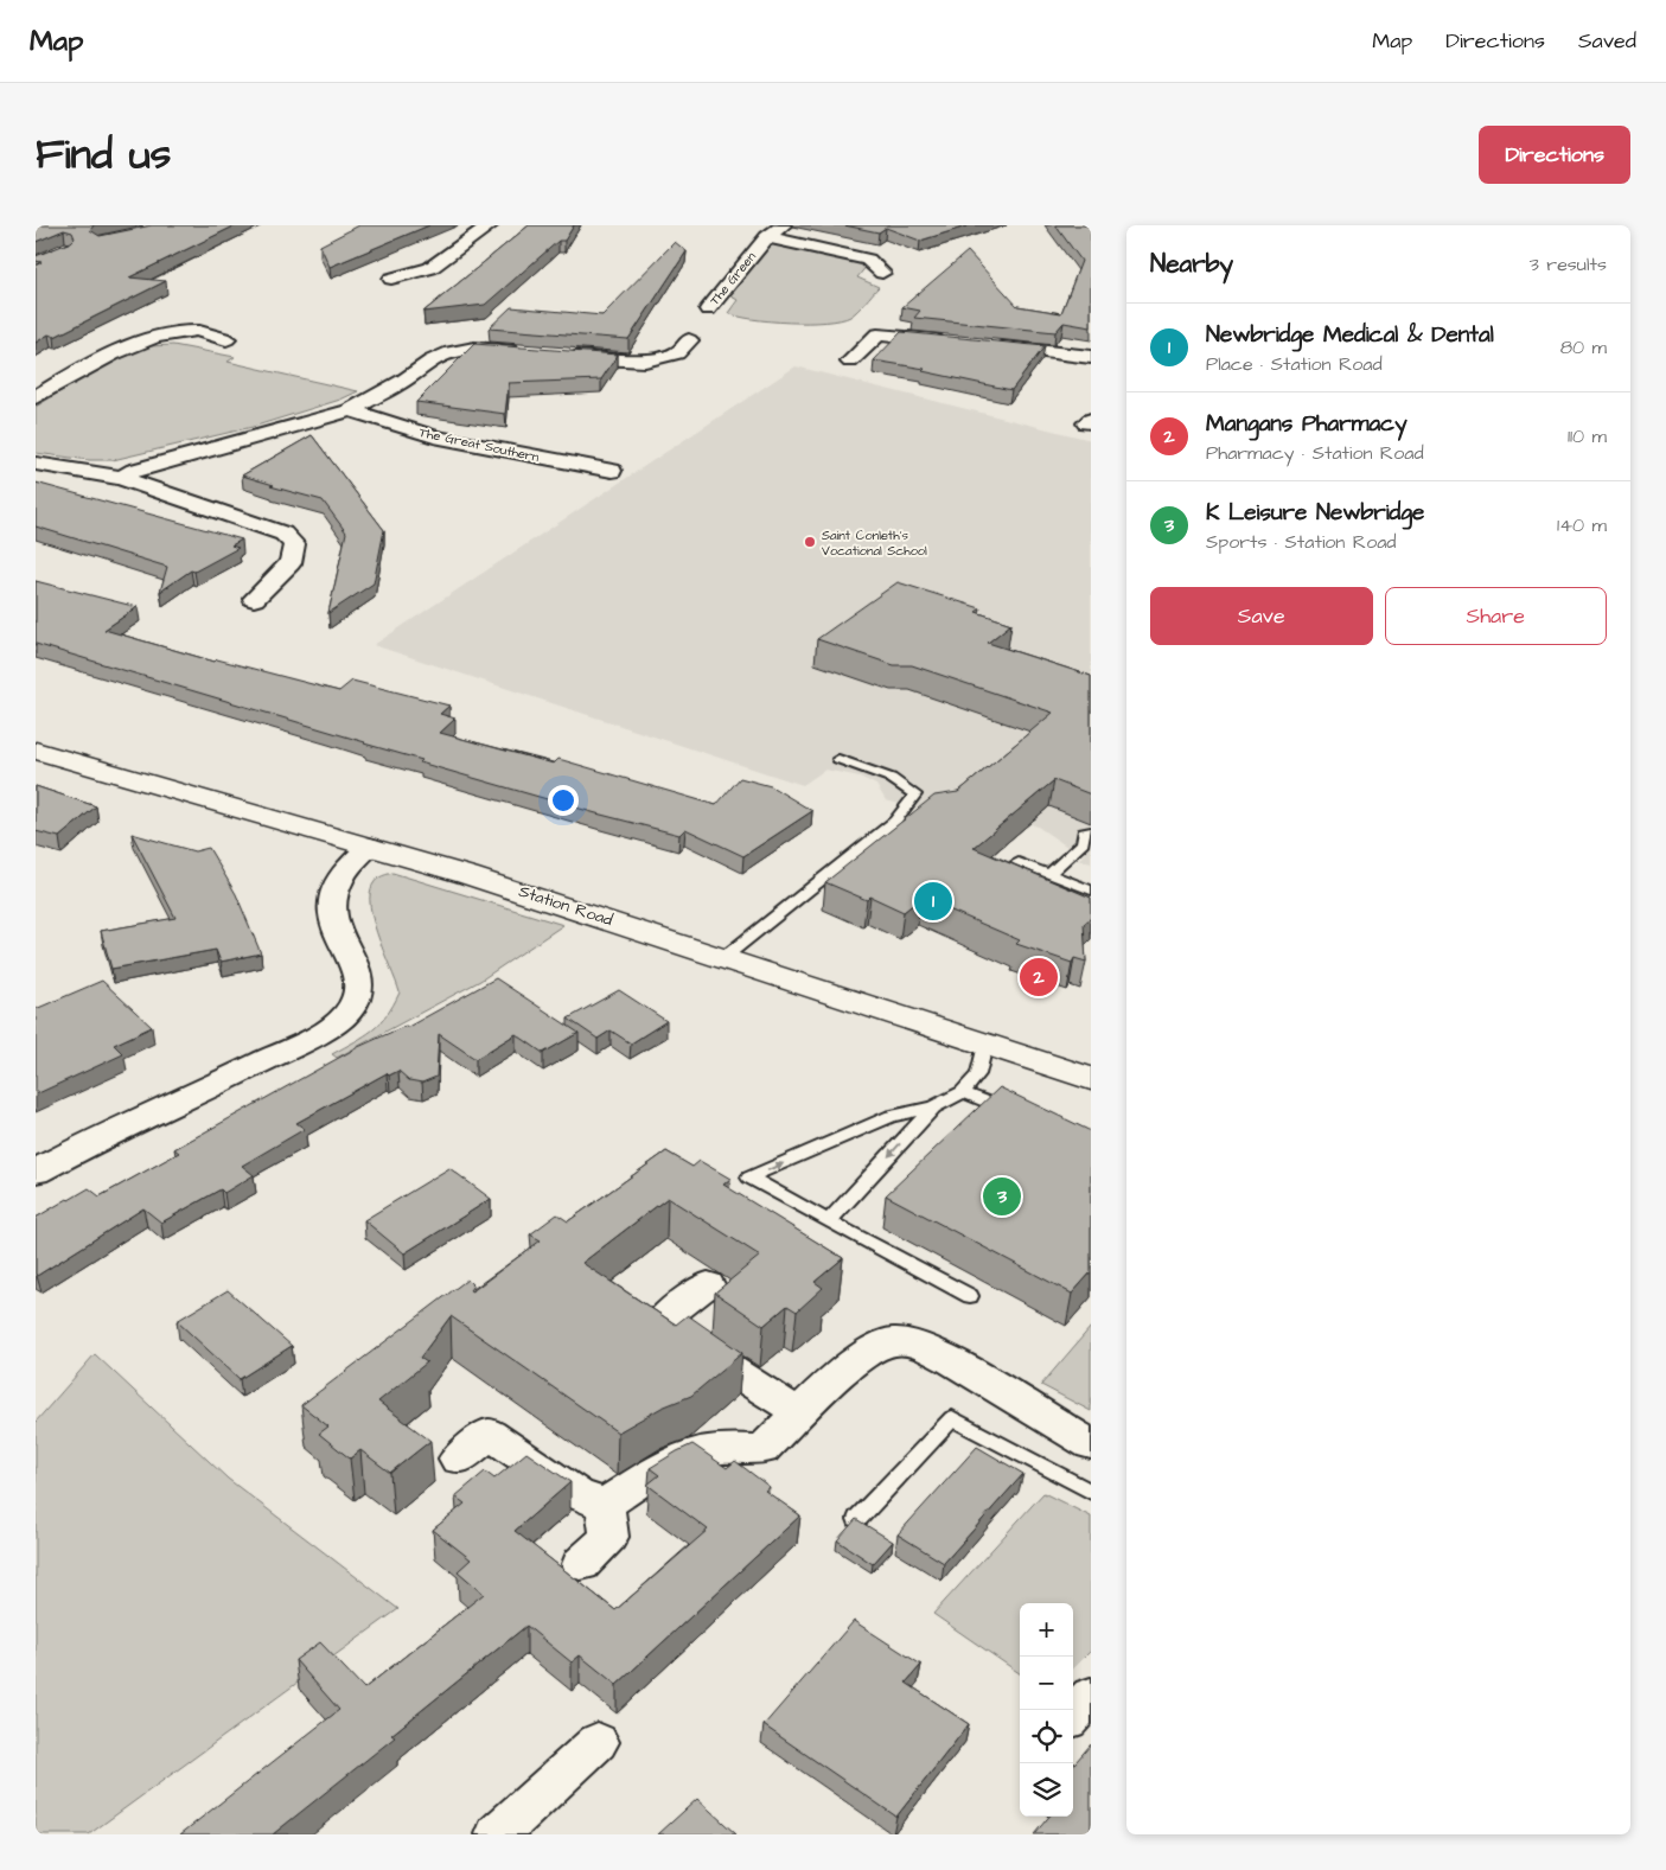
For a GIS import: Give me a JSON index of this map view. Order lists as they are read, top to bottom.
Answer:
{
  "streets": {
    "main road": ["Station Road"],
    "street": ["The Green", "The Great Southern"]
  },
  "places": ["Saint Conleth's Vocational School"],
  "page": {
    "header": "Map",
    "nav": ["Map", "Directions", "Saved"],
    "title": "Find us",
    "buttons": [
      "Directions",
      ["Save", "Share"]
    ],
    "heading": ["Nearby", "3 results"],
    "list": [
      {
        "mark": "1",
        "name": "Newbridge Medical & Dental",
        "note": "Place · Station Road",
        "value": "80 m"
      },
      {
        "mark": "2",
        "name": "Mangans Pharmacy",
        "note": "Pharmacy · Station Road",
        "value": "110 m"
      },
      {
        "mark": "3",
        "name": "K Leisure Newbridge",
        "note": "Sports · Station Road",
        "value": "140 m"
      }
    ],
    "pins": ["1", "2", "3"],
    "map_buttons": ["+", "−"]
  }
}
